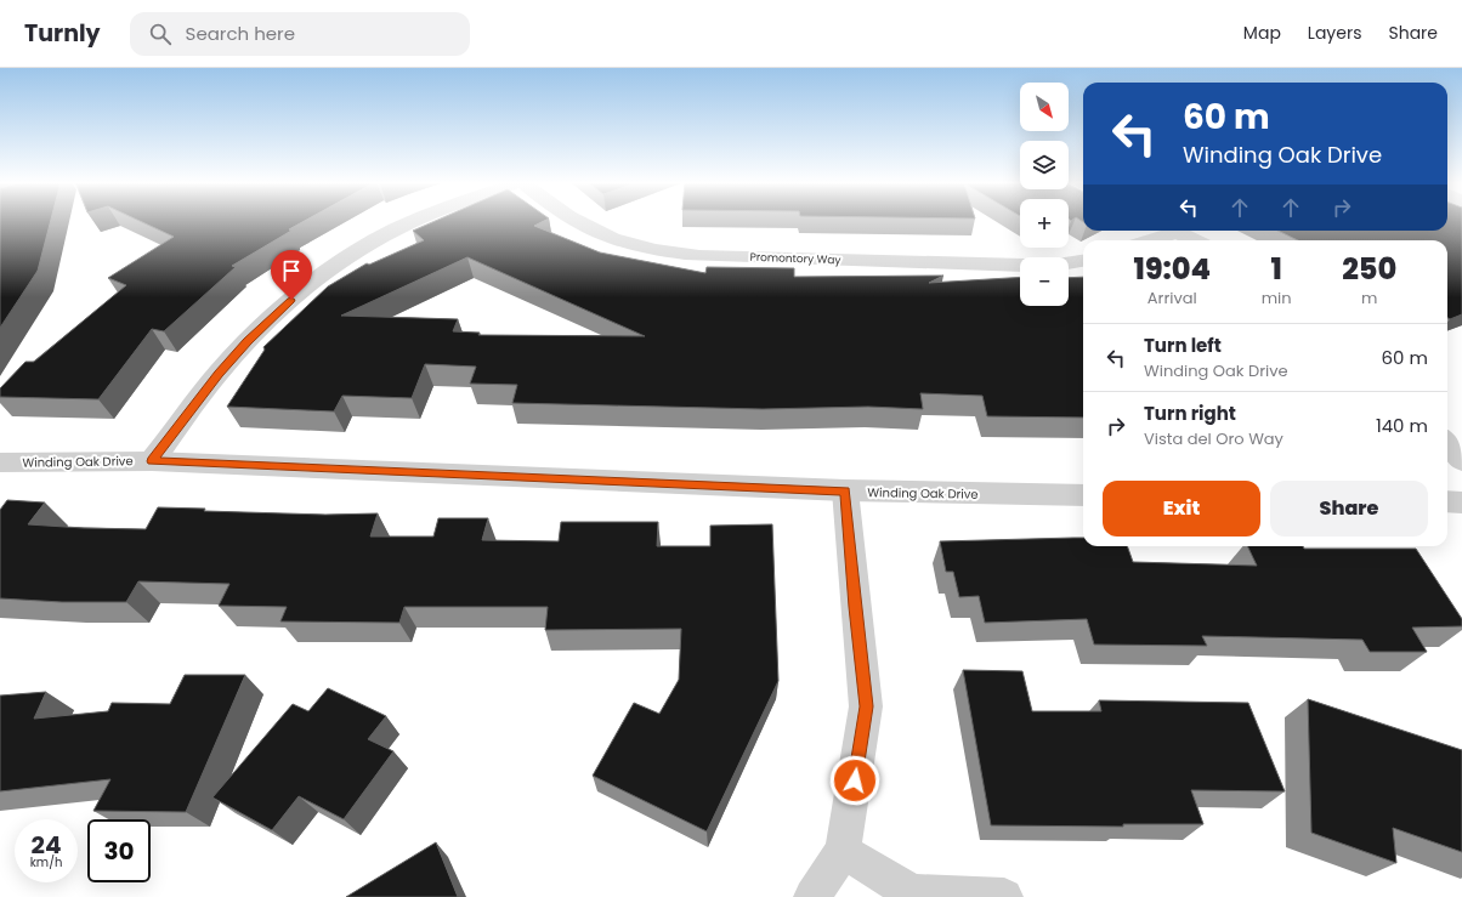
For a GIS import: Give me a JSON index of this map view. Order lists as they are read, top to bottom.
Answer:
{
  "streets": {
    "street": ["Promontory Way", "Winding Oak Drive"]
  },
  "north": "bottom right",
  "page": {
    "header": "Turnly",
    "search": "Search here",
    "nav": ["Map", "Layers", "Share"],
    "map_buttons": ["+", "−"],
    "turn": ["60 m", "Winding Oak Drive"],
    "eta": [
      "19:04",
      "Arrival",
      "1",
      "min",
      "250",
      "m"
    ],
    "list": [
      {
        "name": "Turn left",
        "note": "Winding Oak Drive",
        "value": "60 m"
      },
      {
        "name": "Turn right",
        "note": "Vista del Oro Way",
        "value": "140 m"
      }
    ],
    "buttons": ["Exit", "Share"],
    "speed": "24 km/h",
    "limit": "30"
  }
}
